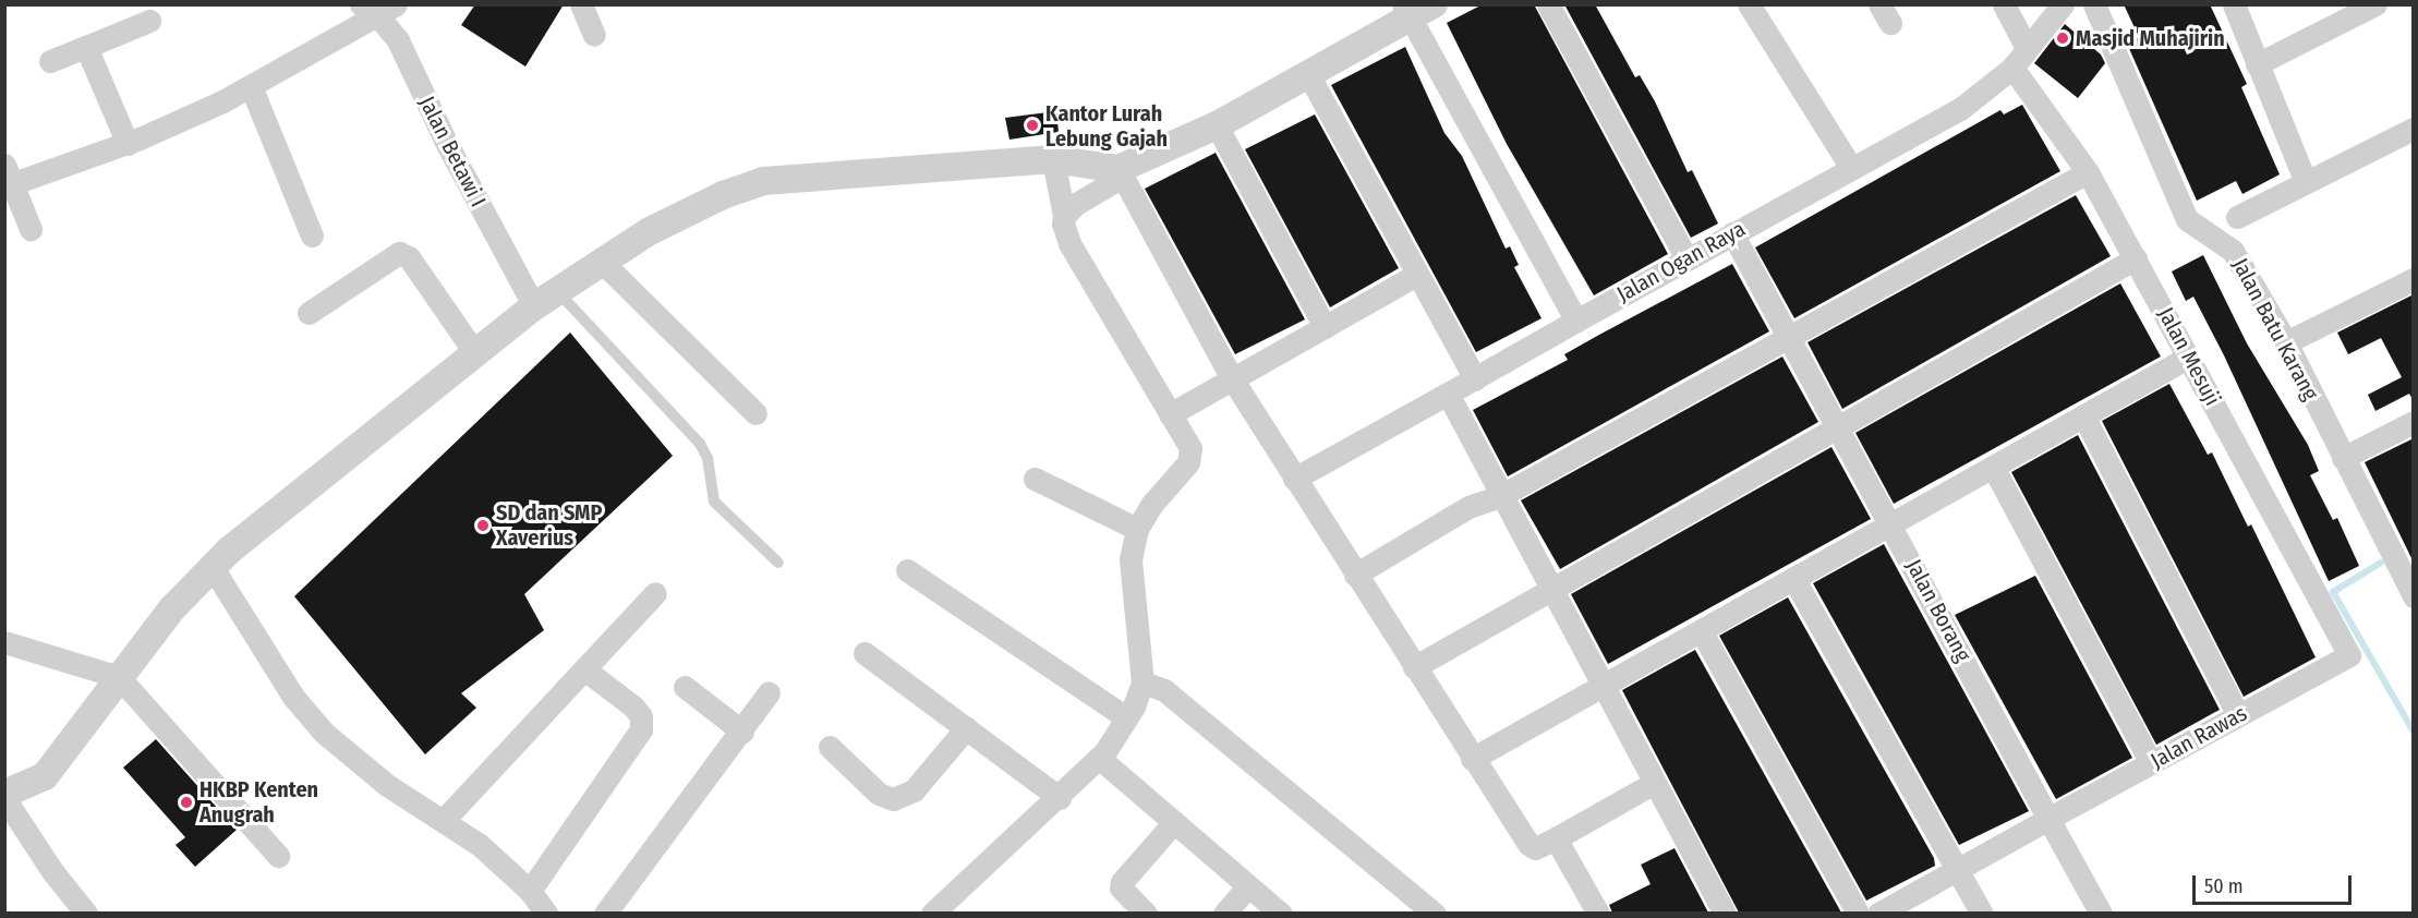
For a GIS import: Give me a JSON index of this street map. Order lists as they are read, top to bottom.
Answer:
{
  "streets": {
    "street": [
      "Jalan Betawi I",
      "Jalan Ogan Raya",
      "Jalan Batu Karang",
      "Jalan Mesuji",
      "Jalan Borang",
      "Jalan Rawas"
    ]
  },
  "crossings": [
    ["Jalan Ogan Raya", "Jalan Mesuji"],
    ["Jalan Ogan Raya", "Jalan Borang"],
    ["Jalan Mesuji", "Jalan Rawas"],
    ["Jalan Borang", "Jalan Rawas"]
  ],
  "places": [
    "Masjid Muhajirin",
    "Kantor Lurah Lebung Gajah",
    "SD dan SMP Xaverius",
    "HKBP Kenten Anugrah"
  ],
  "scale_bar": "50 m"
}
